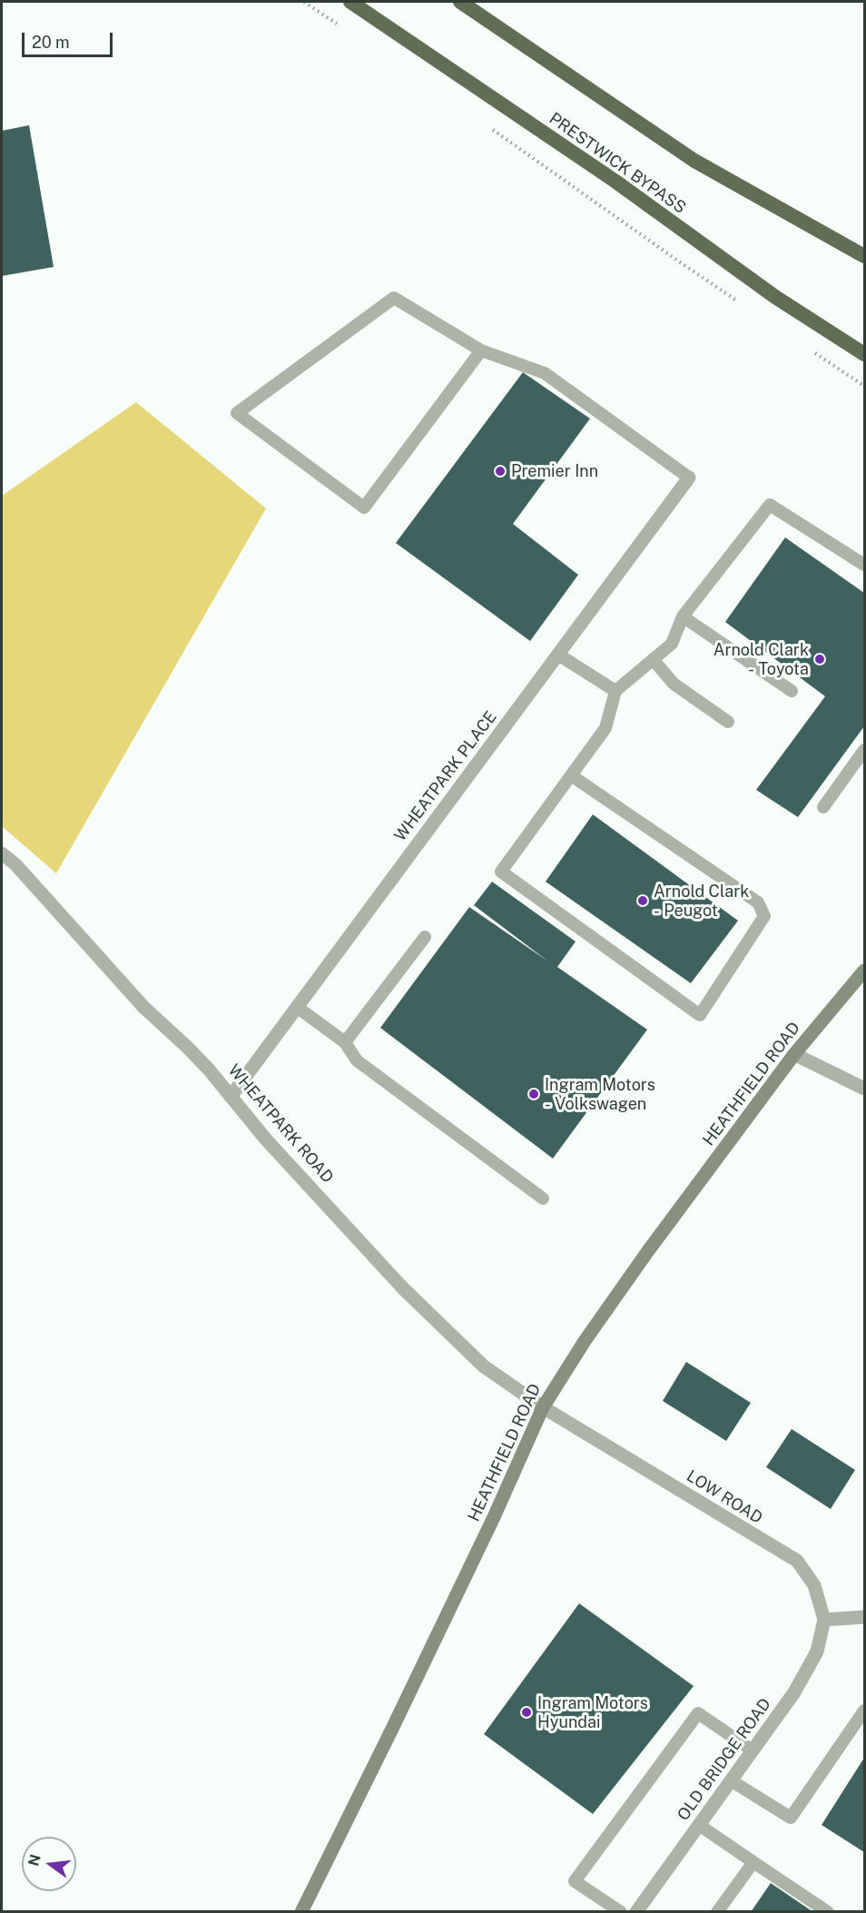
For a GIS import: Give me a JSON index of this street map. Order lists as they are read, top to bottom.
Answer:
{
  "streets": {
    "highway": ["PRESTWICK BYPASS"],
    "main road": ["HEATHFIELD ROAD"],
    "street": [
      "WHEATPARK PLACE",
      "WHEATPARK ROAD",
      "LOW ROAD",
      "OLD BRIDGE ROAD"
    ]
  },
  "crossings": [
    ["WHEATPARK PLACE", "WHEATPARK ROAD"],
    ["HEATHFIELD ROAD", "WHEATPARK ROAD"],
    ["HEATHFIELD ROAD", "LOW ROAD"],
    ["WHEATPARK ROAD", "LOW ROAD"],
    ["LOW ROAD", "OLD BRIDGE ROAD"]
  ],
  "places": [
    "Premier Inn",
    "Arnold Clark - Toyota",
    "Arnold Clark - Peugot",
    "Ingram Motors - Volkswagen",
    "Ingram Motors Hyundai"
  ],
  "scale_bar": "20 m",
  "north": "left"
}
